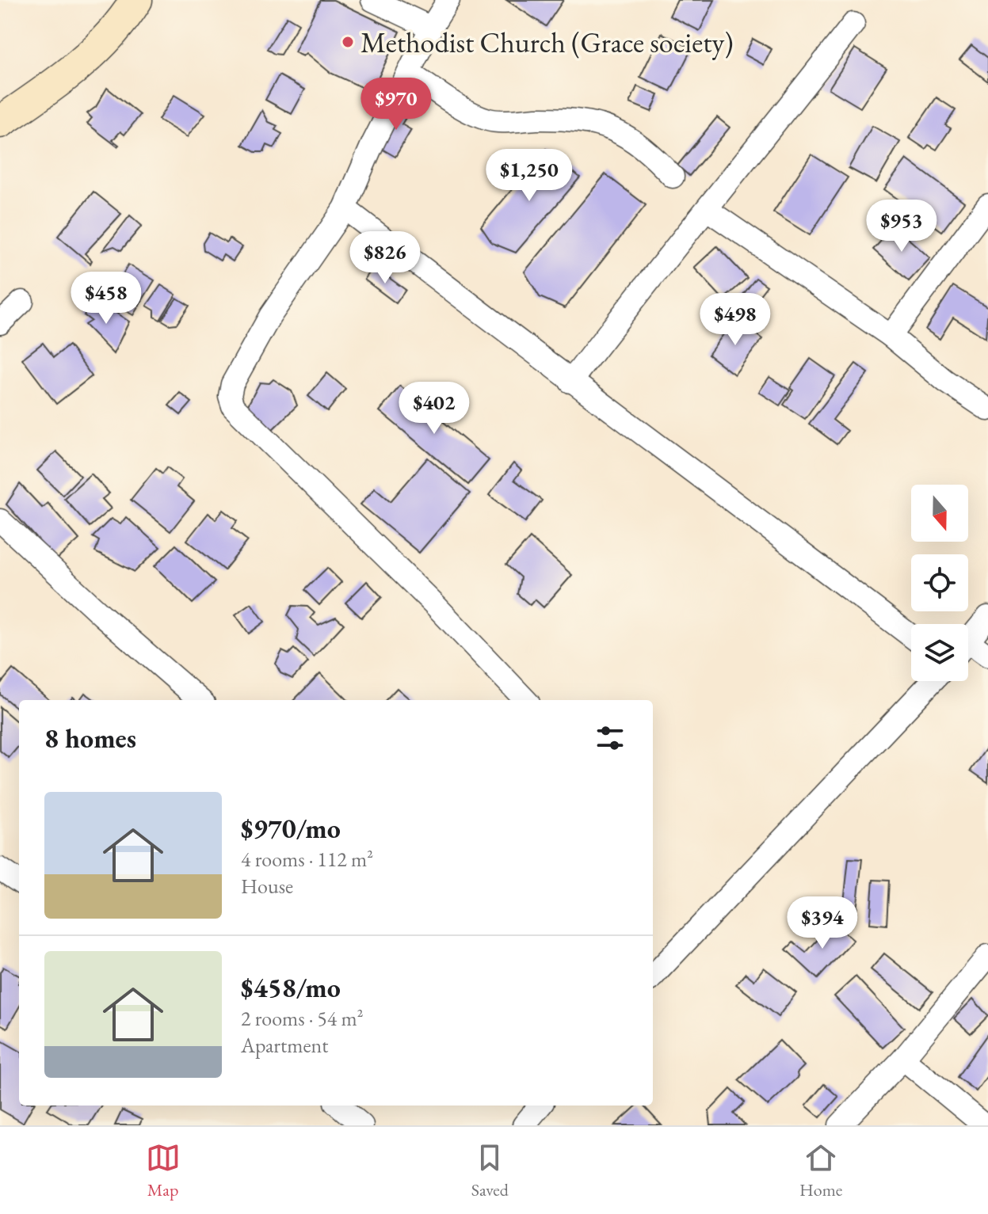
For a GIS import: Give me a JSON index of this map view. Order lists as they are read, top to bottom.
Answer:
{
  "places": ["Methodist Church (Grace society)"],
  "north": "bottom",
  "page": {
    "price": [
      "$970",
      "$1,250",
      "$953",
      "$826",
      "$458",
      "$498",
      "$402",
      "$394"
    ],
    "heading": "8 homes",
    "list": [
      {
        "name": "$970/mo",
        "note": "4 rooms · 112 m² · House"
      },
      {
        "name": "$458/mo",
        "note": "2 rooms · 54 m² · Apartment"
      }
    ],
    "tabs": ["Map", "Saved", "Home"]
  }
}
